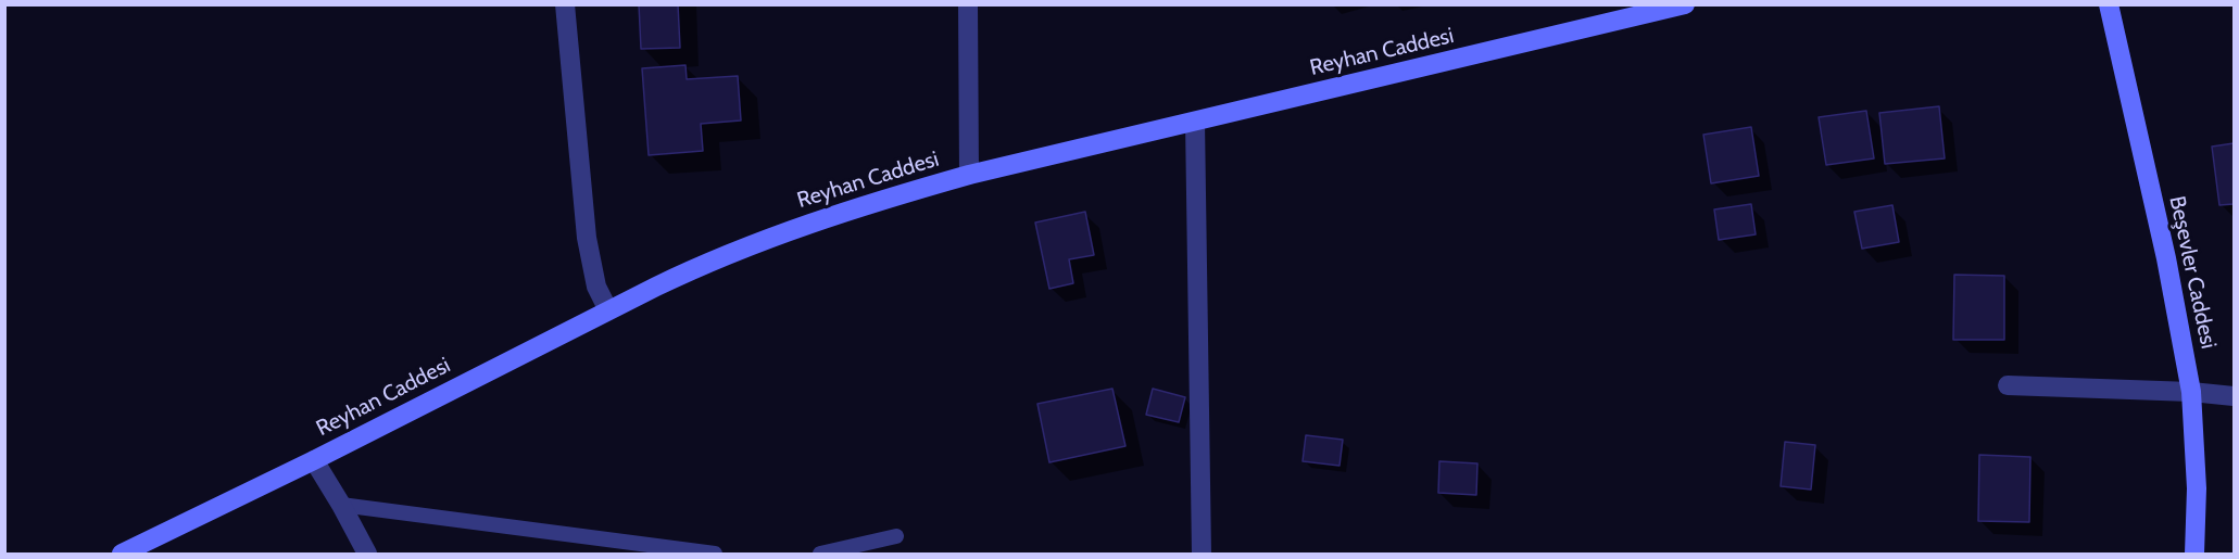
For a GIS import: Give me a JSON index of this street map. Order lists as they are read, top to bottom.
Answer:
{
  "streets": {
    "street": ["Reyhan Caddesi", "Beşevler Caddesi"]
  }
}
